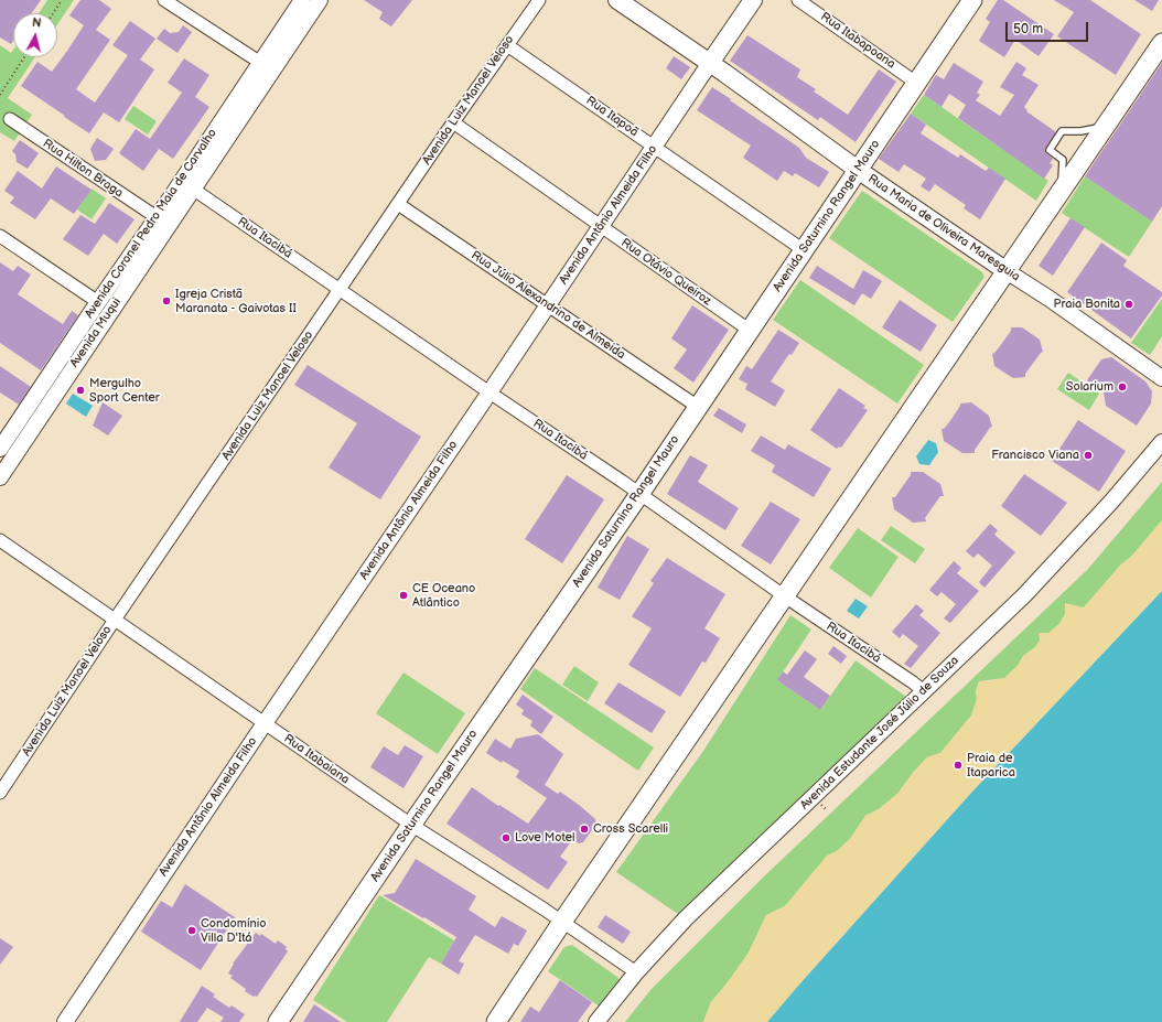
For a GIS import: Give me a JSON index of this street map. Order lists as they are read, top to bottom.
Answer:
{
  "streets": {
    "main road": ["Avenida Antônio Almeida Filho", "Avenida Saturnino Rangel Mauro", "Rua Maria de Oliveira Maresguia"],
    "street": [
      "Rua Itabapoana",
      "Avenida Luiz Manoel Veloso",
      "Rua Itapoã",
      "Rua Hilton Braga",
      "Avenida Coronel Pedro Maia de Carvalho",
      "Rua Itacibá",
      "Rua Otávio Queiroz",
      "Rua Júlio Alexandrino de Almeida",
      "Avenida Muqui",
      "Avenida Estudante José Júlio de Souza",
      "Rua Itabaiana"
    ]
  },
  "crossings": [
    ["Rua Itabapoana", "Avenida Saturnino Rangel Mauro"],
    ["Avenida Luiz Manoel Veloso", "Rua Itapoã"],
    ["Avenida Luiz Manoel Veloso", "Rua Itacibá"],
    ["Avenida Luiz Manoel Veloso", "Rua Otávio Queiroz"],
    ["Avenida Luiz Manoel Veloso", "Rua Júlio Alexandrino de Almeida"],
    ["Avenida Luiz Manoel Veloso", "Rua Itabaiana"],
    ["Rua Itapoã", "Avenida Antônio Almeida Filho"],
    ["Rua Itapoã", "Avenida Saturnino Rangel Mauro"],
    ["Rua Hilton Braga", "Avenida Coronel Pedro Maia de Carvalho"],
    ["Avenida Antônio Almeida Filho", "Rua Maria de Oliveira Maresguia"],
    ["Avenida Antônio Almeida Filho", "Rua Itacibá"],
    ["Avenida Antônio Almeida Filho", "Rua Otávio Queiroz"],
    ["Avenida Antônio Almeida Filho", "Rua Júlio Alexandrino de Almeida"],
    ["Avenida Antônio Almeida Filho", "Rua Itabaiana"],
    ["Avenida Saturnino Rangel Mauro", "Rua Maria de Oliveira Maresguia"],
    ["Avenida Saturnino Rangel Mauro", "Rua Itacibá"],
    ["Avenida Saturnino Rangel Mauro", "Rua Otávio Queiroz"],
    ["Avenida Saturnino Rangel Mauro", "Rua Júlio Alexandrino de Almeida"],
    ["Avenida Saturnino Rangel Mauro", "Rua Itabaiana"],
    ["Avenida Coronel Pedro Maia de Carvalho", "Rua Itacibá"],
    ["Avenida Coronel Pedro Maia de Carvalho", "Avenida Muqui"],
    ["Rua Itacibá", "Avenida Muqui"],
    ["Rua Itacibá", "Avenida Estudante José Júlio de Souza"],
    ["Avenida Estudante José Júlio de Souza", "Rua Itabaiana"]
  ],
  "places": [
    "Igreja Cristã Maranata - Gaivotas II",
    "Praia Bonita",
    "Solarium",
    "Mergulho Sport Center",
    "Francisco Viana",
    "CE Oceano Atlântico",
    "Praia de Itaparica",
    "Cross Scarelli",
    "Love Motel",
    "Condomínio Villa D'Itá"
  ],
  "scale_bar": "50 m",
  "north": "top"
}
